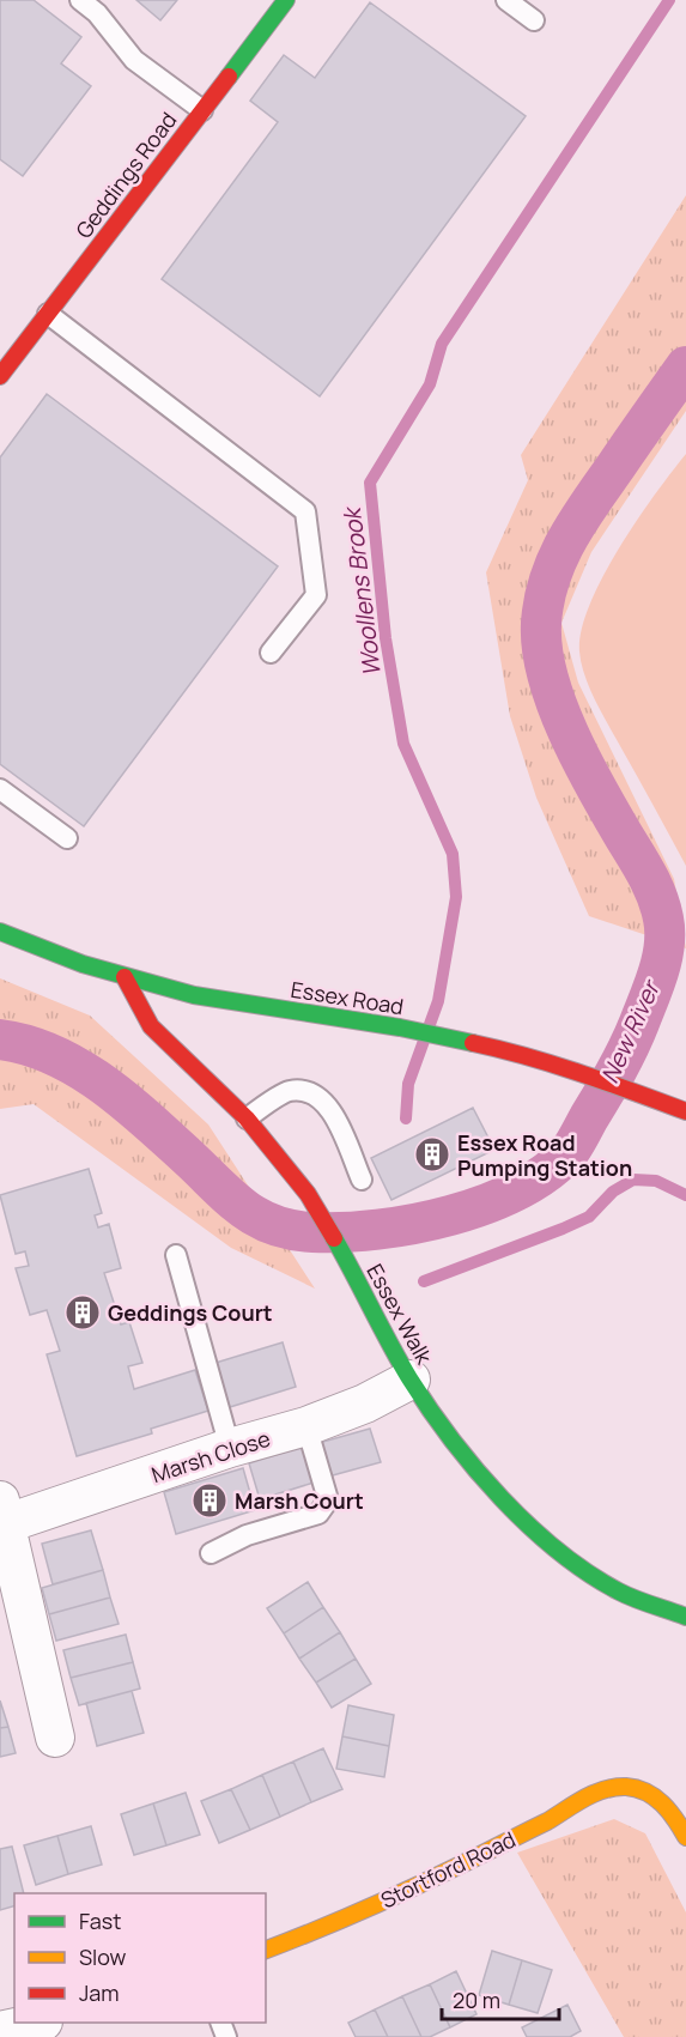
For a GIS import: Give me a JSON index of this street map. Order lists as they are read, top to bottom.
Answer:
{
  "streets": {
    "street": [
      "Geddings Road",
      "Essex Road",
      "Essex Walk",
      "Marsh Close",
      "Stortford Road"
    ]
  },
  "crossings": [
    ["Essex Road", "Essex Walk"],
    ["Essex Walk", "Marsh Close"]
  ],
  "water": ["Woollens Brook", "New River"],
  "places": {
    "building": ["Essex Road Pumping Station", "Geddings Court", "Marsh Court"]
  },
  "legend": ["Fast", "Slow", "Jam"],
  "scale_bar": "20 m"
}
